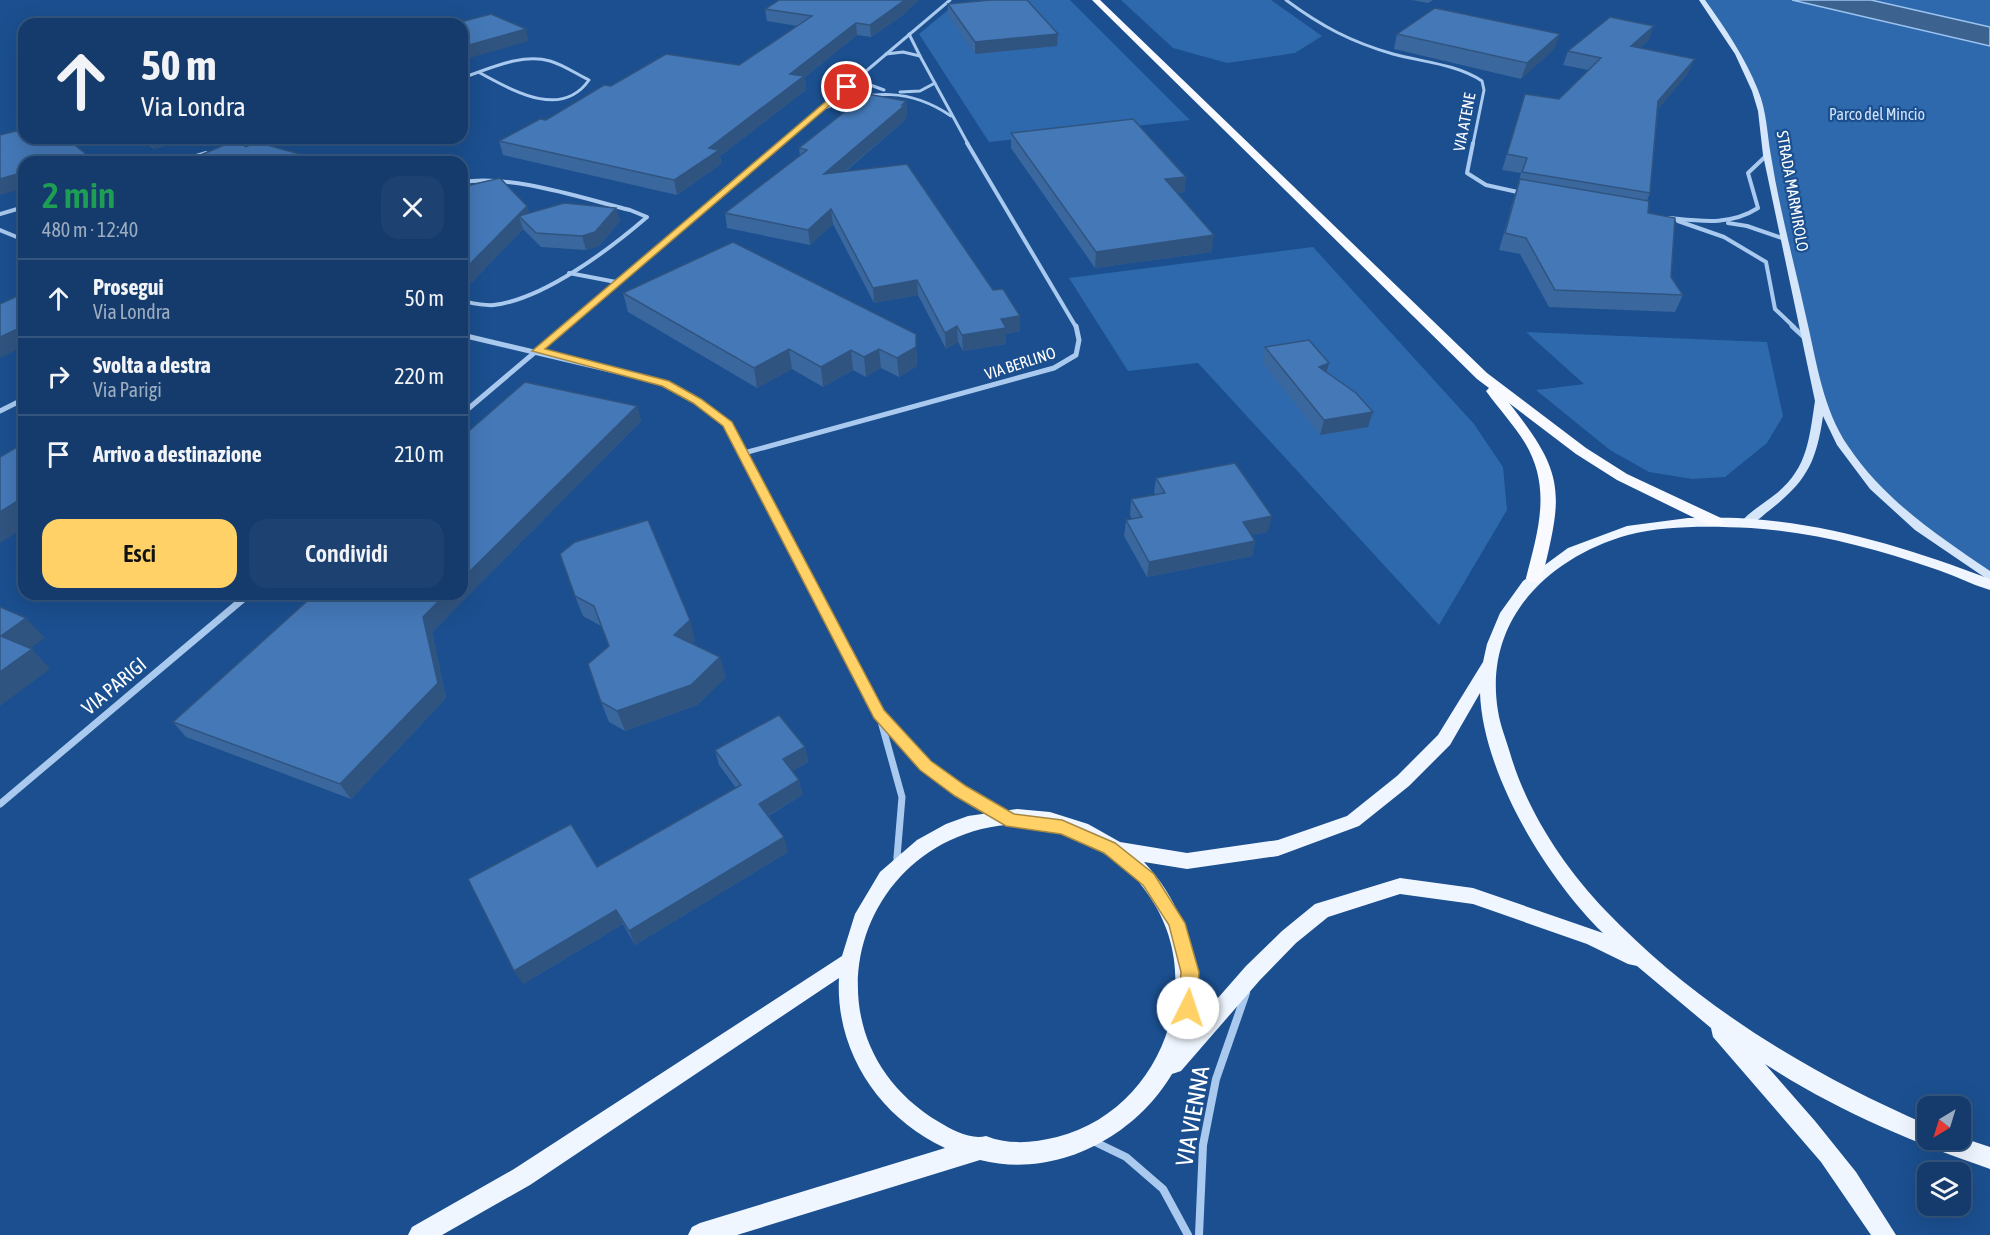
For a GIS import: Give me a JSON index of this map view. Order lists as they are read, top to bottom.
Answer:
{
  "streets": {
    "main road": ["STRADA MARMIROLO"],
    "street": [
      "VIA ATENE",
      "VIA BERLINO",
      "VIA PARIGI",
      "VIA VIENNA"
    ]
  },
  "parks": ["Parco del Mincio"],
  "north": "bottom left",
  "page": {
    "turn": ["50 m", "Via Londra"],
    "heading": ["2 min", "480 m · 12:40"],
    "list": [
      {
        "name": "Prosegui",
        "note": "Via Londra",
        "value": "50 m"
      },
      {
        "name": "Svolta a destra",
        "note": "Via Parigi",
        "value": "220 m"
      },
      {
        "name": "Arrivo a destinazione",
        "value": "210 m"
      }
    ],
    "buttons": ["Esci", "Condividi"]
  }
}
